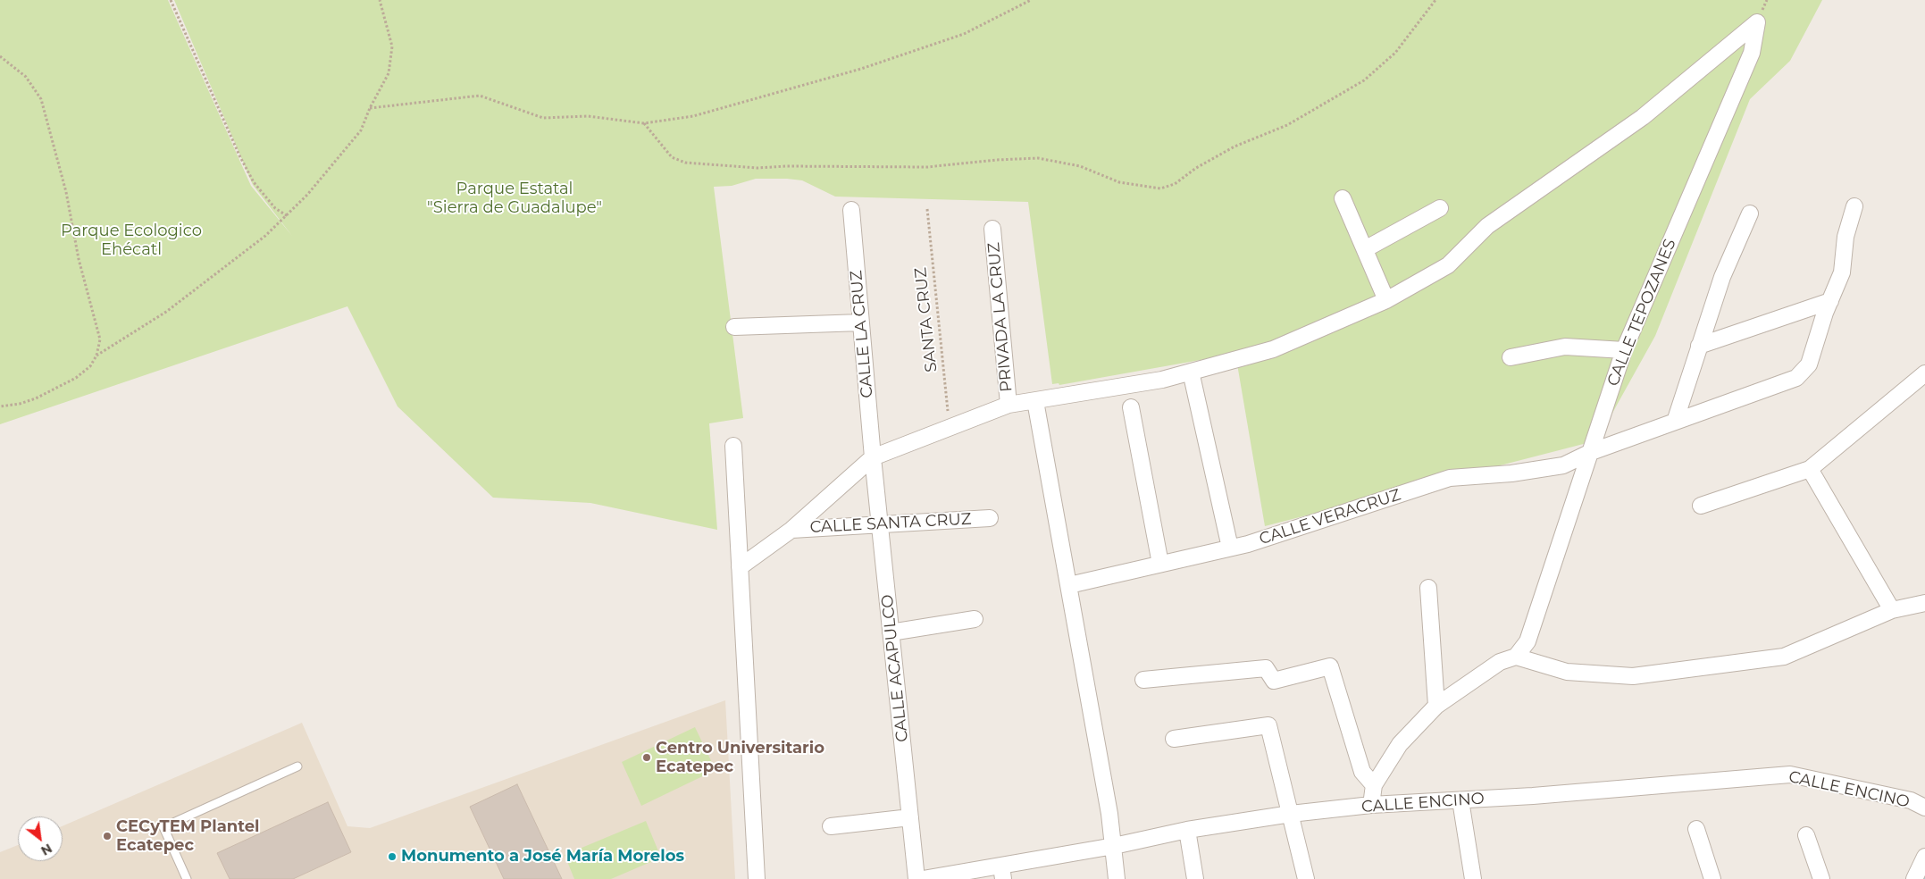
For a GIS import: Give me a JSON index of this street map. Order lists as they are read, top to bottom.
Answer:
{
  "streets": {
    "street": [
      "CALLE TEPOZANES",
      "PRIVADA LA CRUZ",
      "CALLE LA CRUZ",
      "CALLE VERACRUZ",
      "CALLE SANTA CRUZ",
      "CALLE ACAPULCO",
      "CALLE ENCINO"
    ],
    "path": ["SANTA CRUZ"]
  },
  "crossings": [
    ["CALLE TEPOZANES", "CALLE VERACRUZ"],
    ["CALLE LA CRUZ", "CALLE ACAPULCO"],
    ["CALLE SANTA CRUZ", "CALLE ACAPULCO"]
  ],
  "parks": ["Parque Estatal \"Sierra de Guadalupe\"", "Parque Ecologico Ehécatl"],
  "places": ["Centro Universitario Ecatepec", "CECyTEM Plantel Ecatepec", "Monumento a José María Morelos"],
  "north": "bottom right"
}
